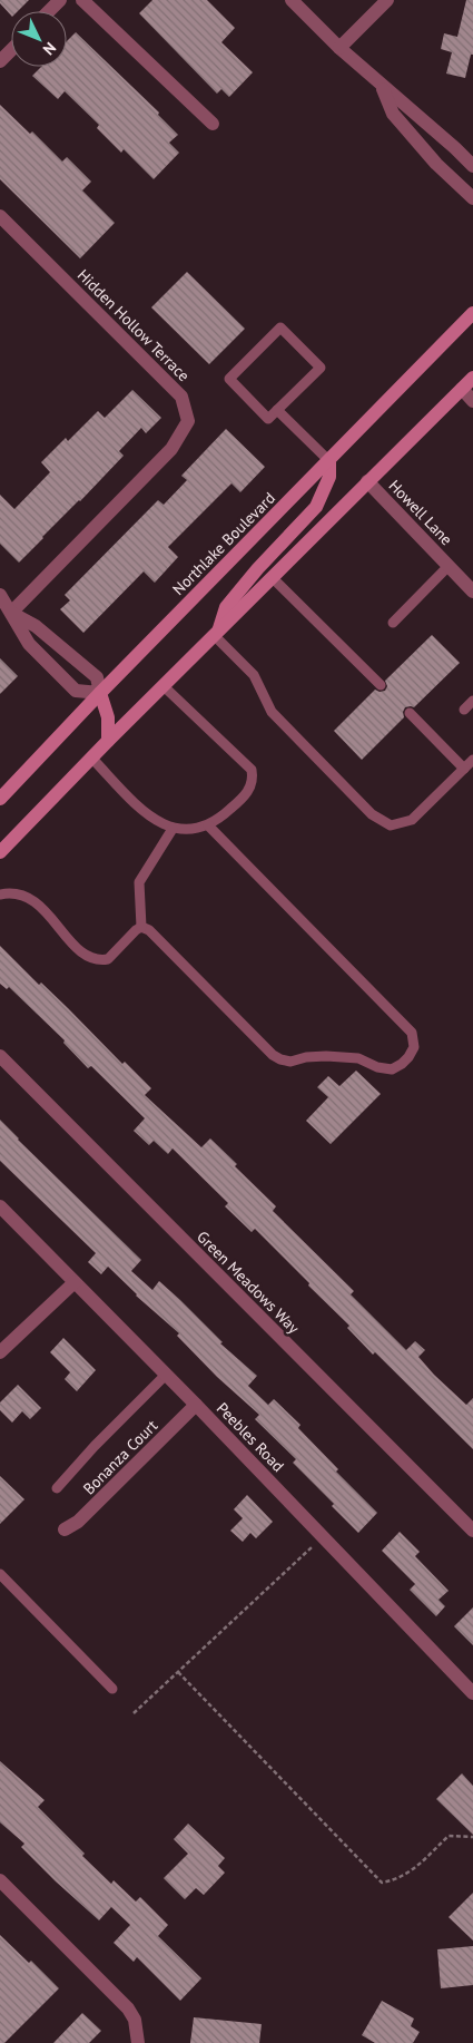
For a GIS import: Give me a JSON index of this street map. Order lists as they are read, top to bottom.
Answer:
{
  "streets": {
    "main road": ["Northlake Boulevard"],
    "street": [
      "Hidden Hollow Terrace",
      "Howell Lane",
      "Green Meadows Way",
      "Peebles Road",
      "Bonanza Court"
    ]
  },
  "crossings": [
    ["Peebles Road", "Bonanza Court"]
  ],
  "north": "bottom right"
}
